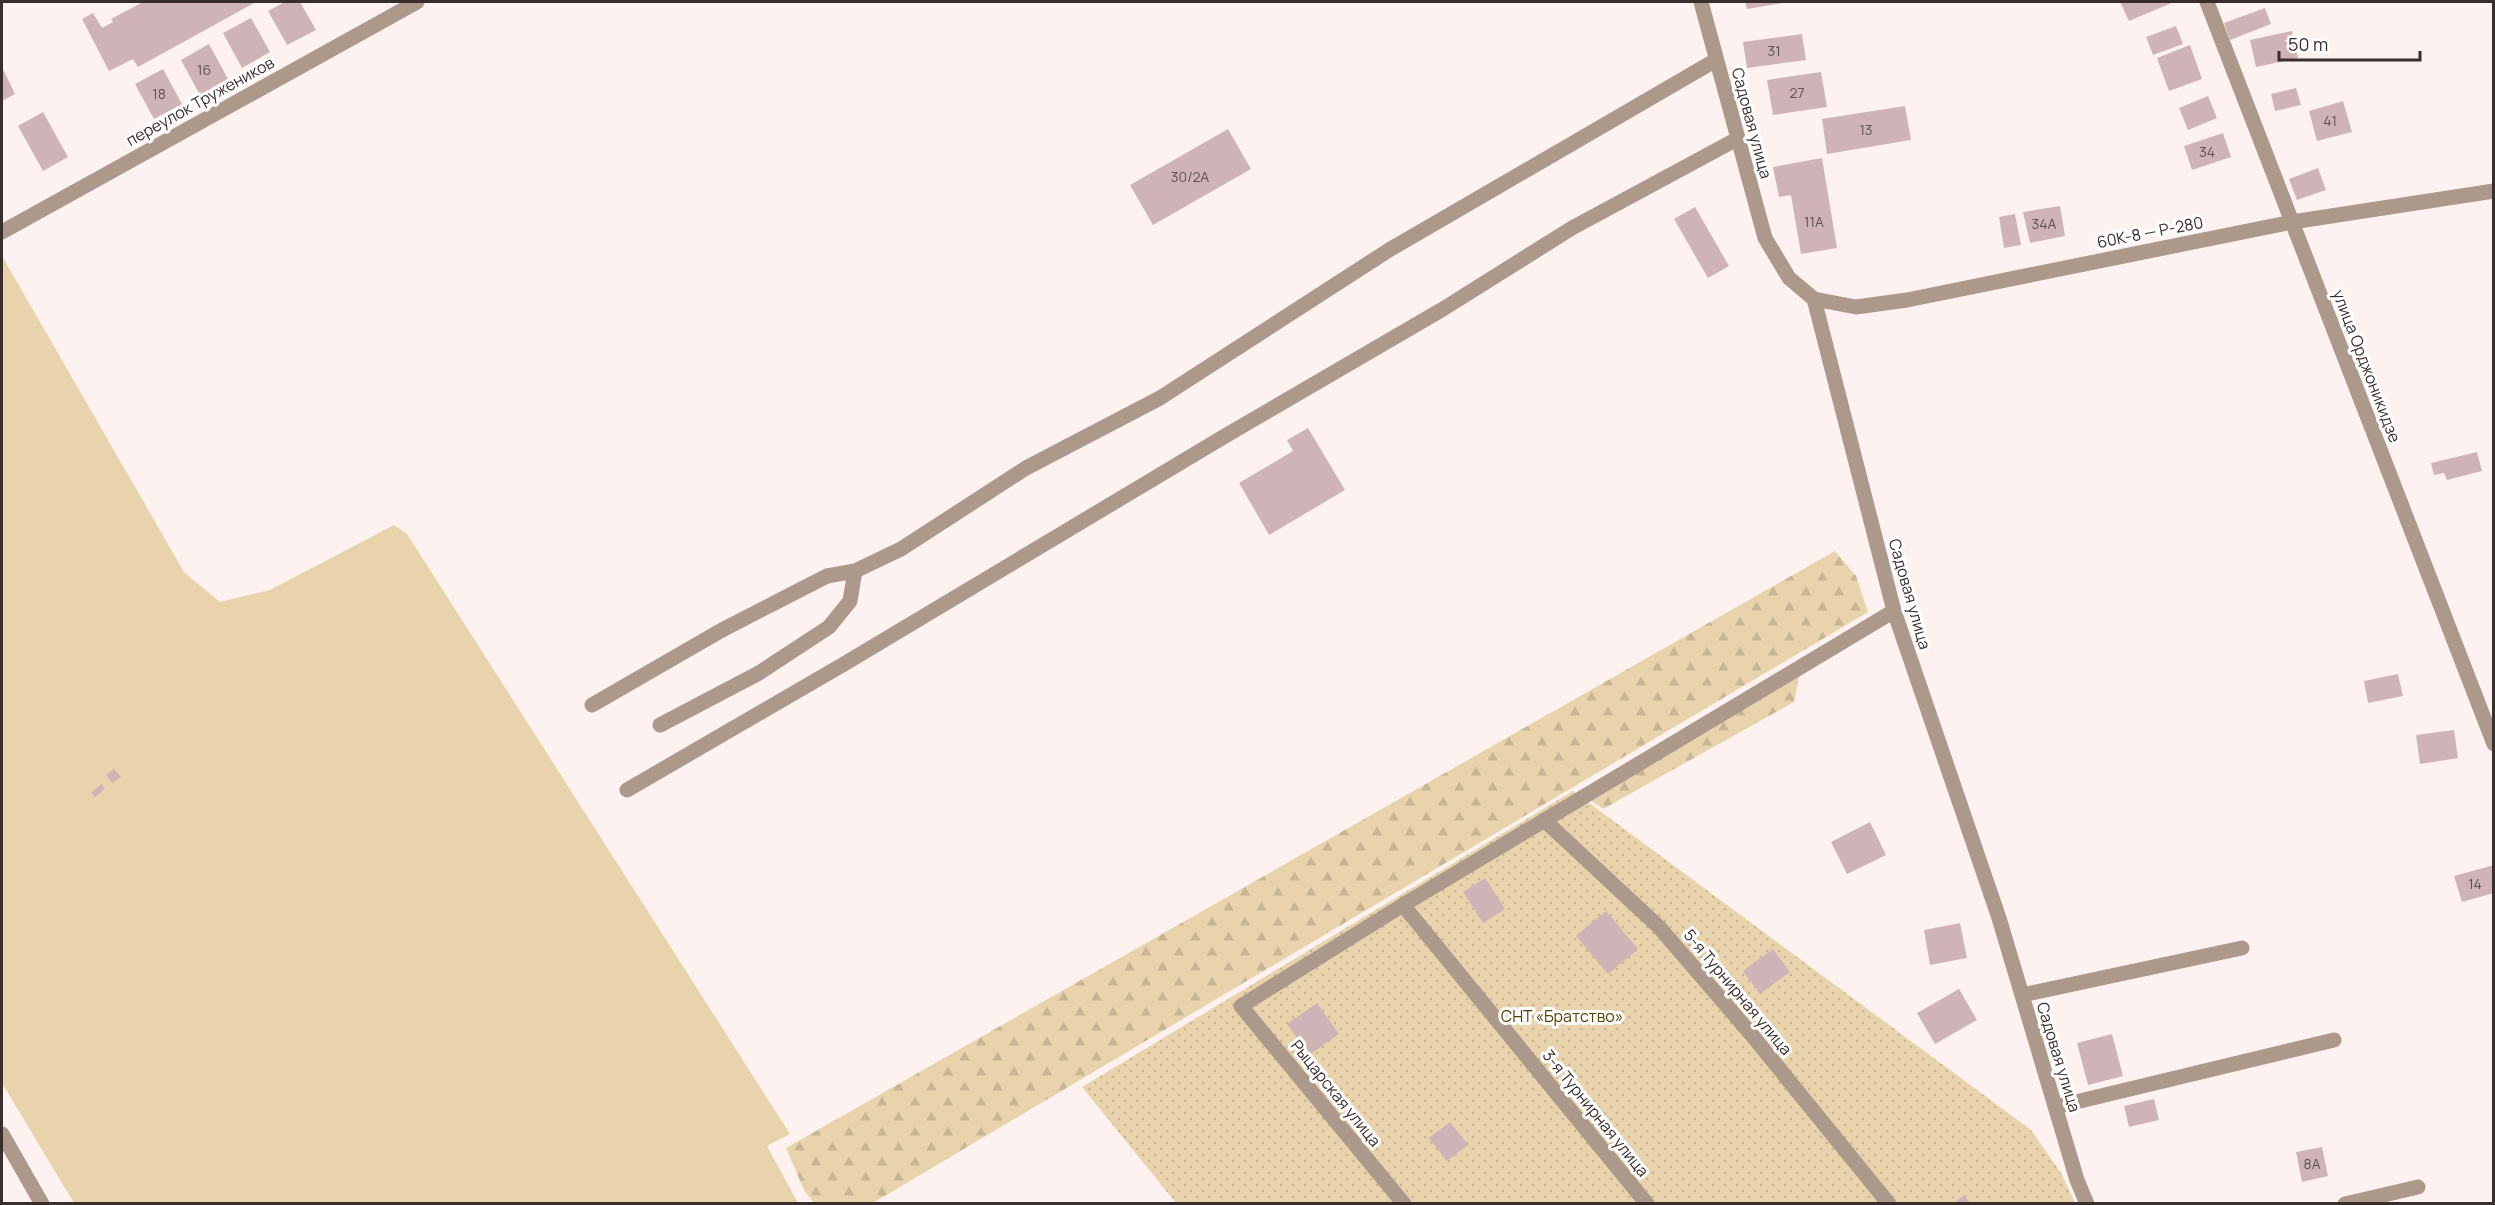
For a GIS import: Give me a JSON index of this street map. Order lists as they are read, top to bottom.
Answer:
{
  "streets": {
    "street": [
      "переулок Тружеников",
      "Садовая улица",
      "60К-8 — Р-280",
      "улица Орджоникидзе",
      "5-я Турнирная улица",
      "Рыцарская улица",
      "3-я Турнирная улица"
    ]
  },
  "crossings": [
    ["Садовая улица", "60К-8 — Р-280"],
    ["60К-8 — Р-280", "улица Орджоникидзе"],
    ["Рыцарская улица", "3-я Турнирная улица"]
  ],
  "parks": ["СНТ «Братство»"],
  "house_numbers": [
    "31",
    "16",
    "27",
    "18",
    "41",
    "13",
    "34",
    "30/2А",
    "11А",
    "34А",
    "14",
    "8А"
  ],
  "scale_bar": "50 m"
}
